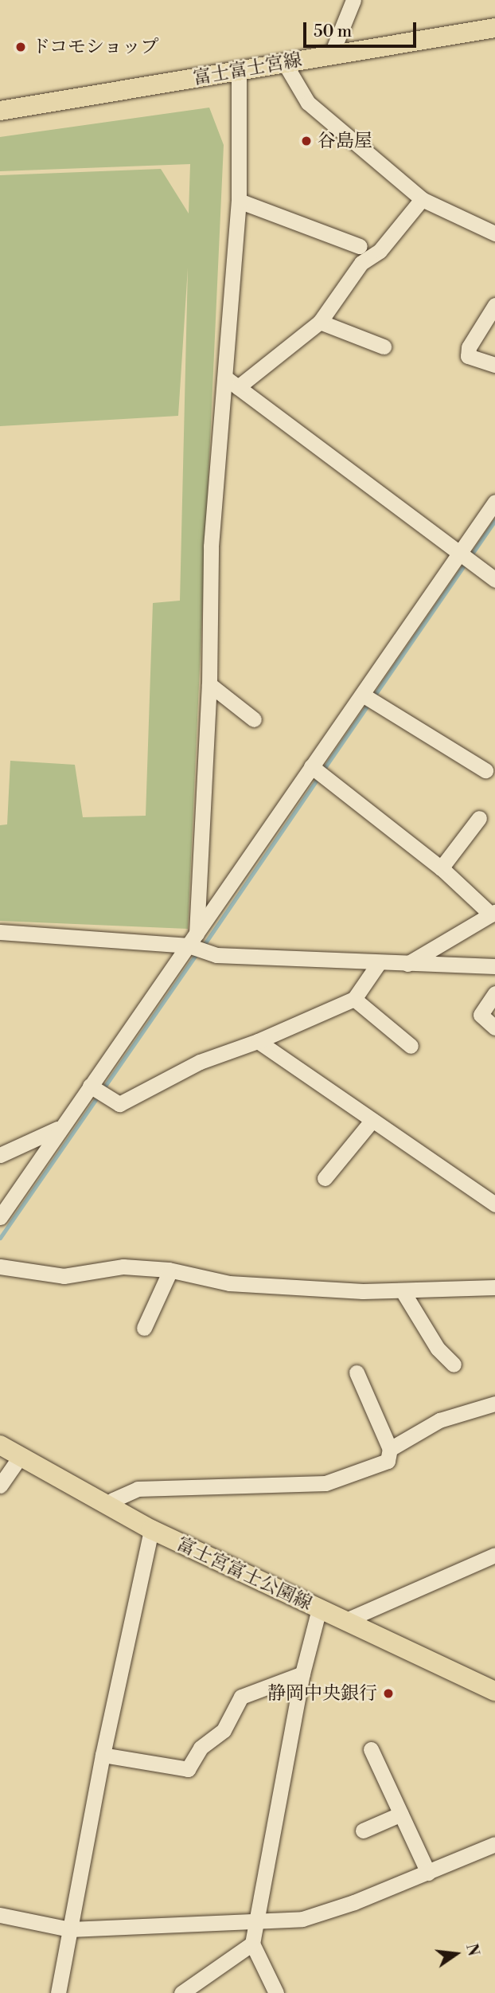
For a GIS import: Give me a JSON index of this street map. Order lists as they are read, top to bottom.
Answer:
{
  "streets": {
    "main road": ["富士富士宮線", "富士宮富士公園線"]
  },
  "places": ["ドコモショップ", "谷島屋", "静岡中央銀行"],
  "scale_bar": "50 m",
  "north": "right"
}
